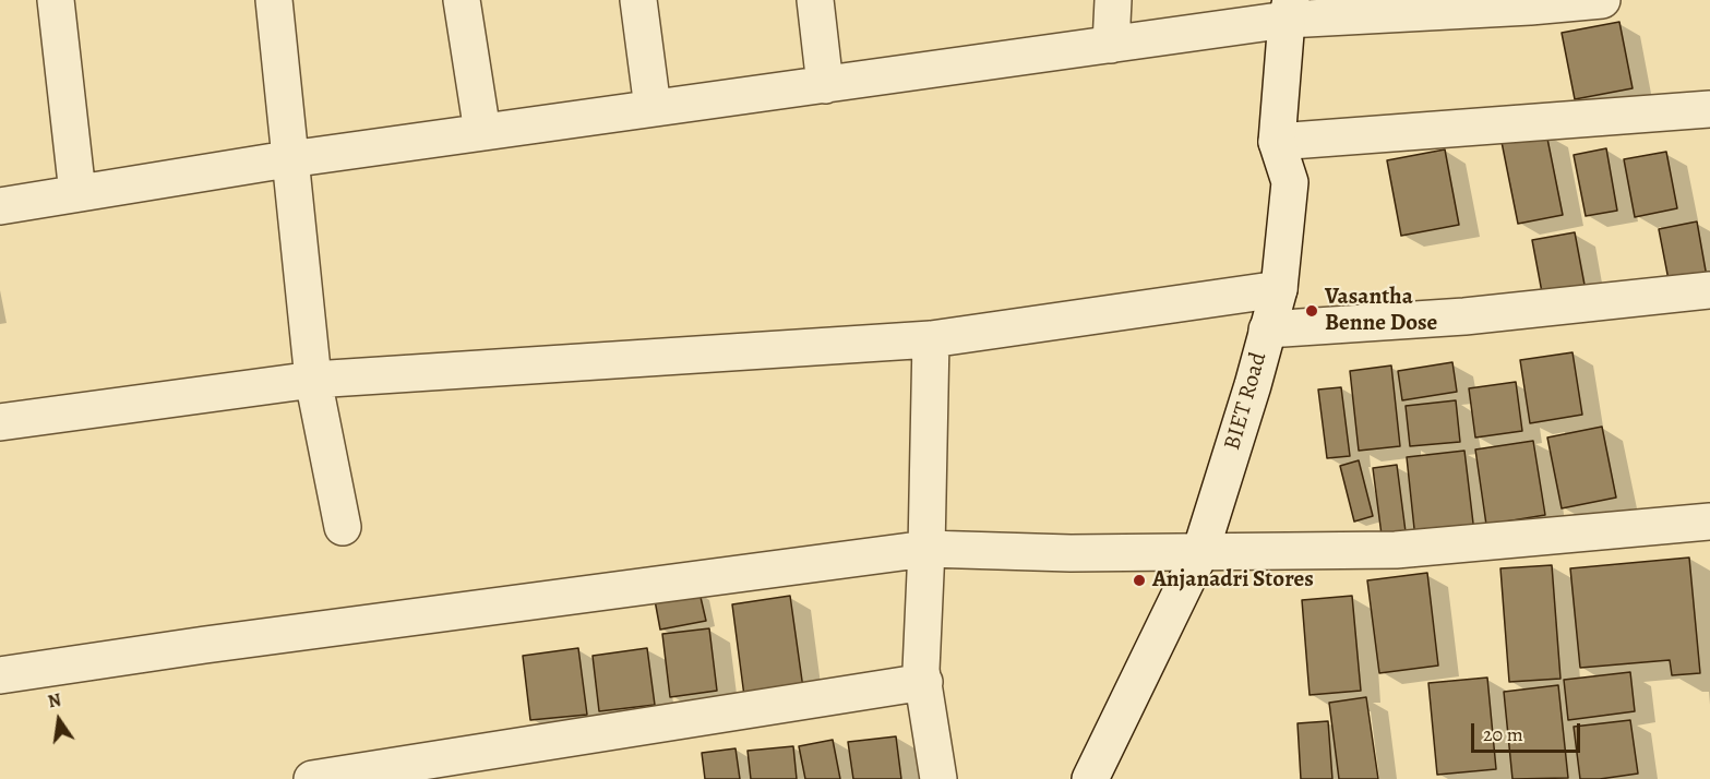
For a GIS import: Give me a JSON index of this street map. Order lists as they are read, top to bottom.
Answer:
{
  "streets": {
    "street": ["BIET Road"]
  },
  "places": ["Vasantha Benne Dose", "Anjanadri Stores"],
  "scale_bar": "20 m",
  "north": "top"
}
